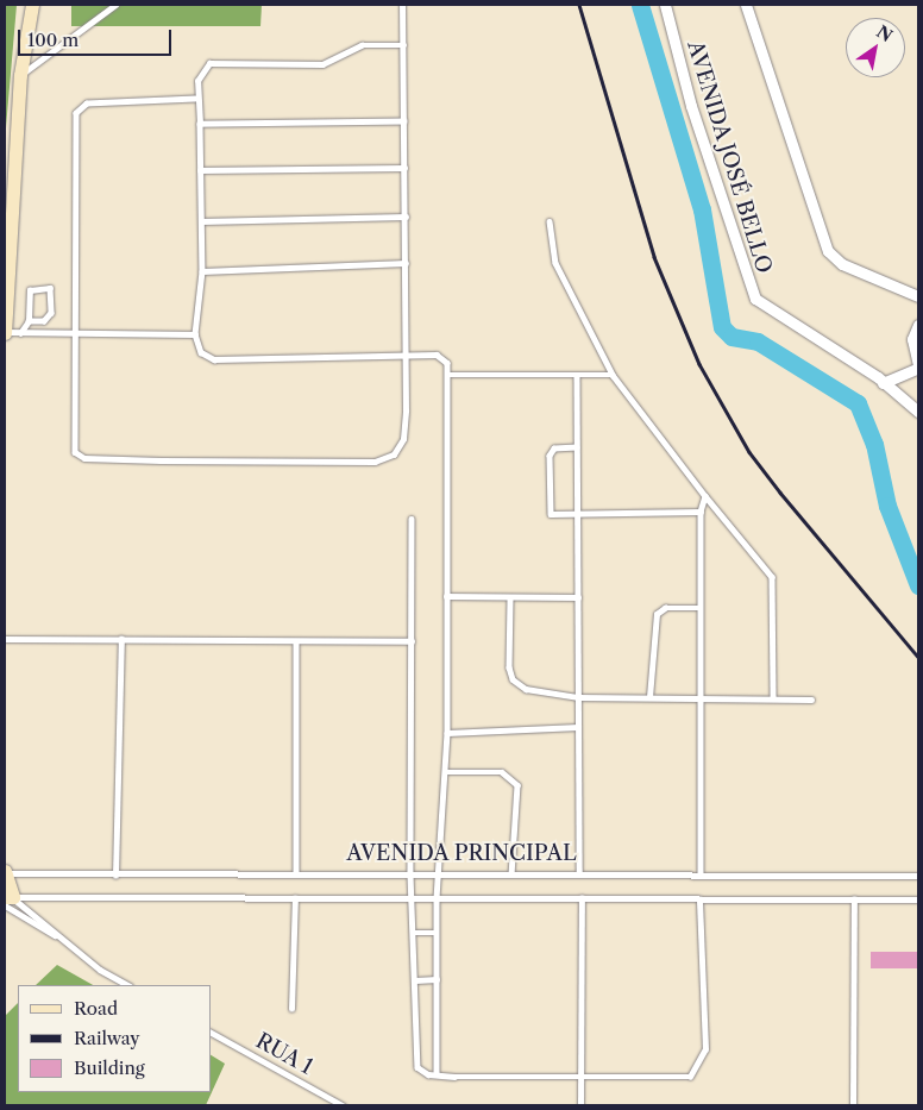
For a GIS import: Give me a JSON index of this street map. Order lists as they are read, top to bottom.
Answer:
{
  "streets": {
    "street": ["AVENIDA JOSÉ BELLO"],
    "lane": ["AVENIDA PRINCIPAL", "RUA 1"]
  },
  "legend": ["Road", "Railway", "Building"],
  "scale_bar": "100 m",
  "north": "top right"
}
